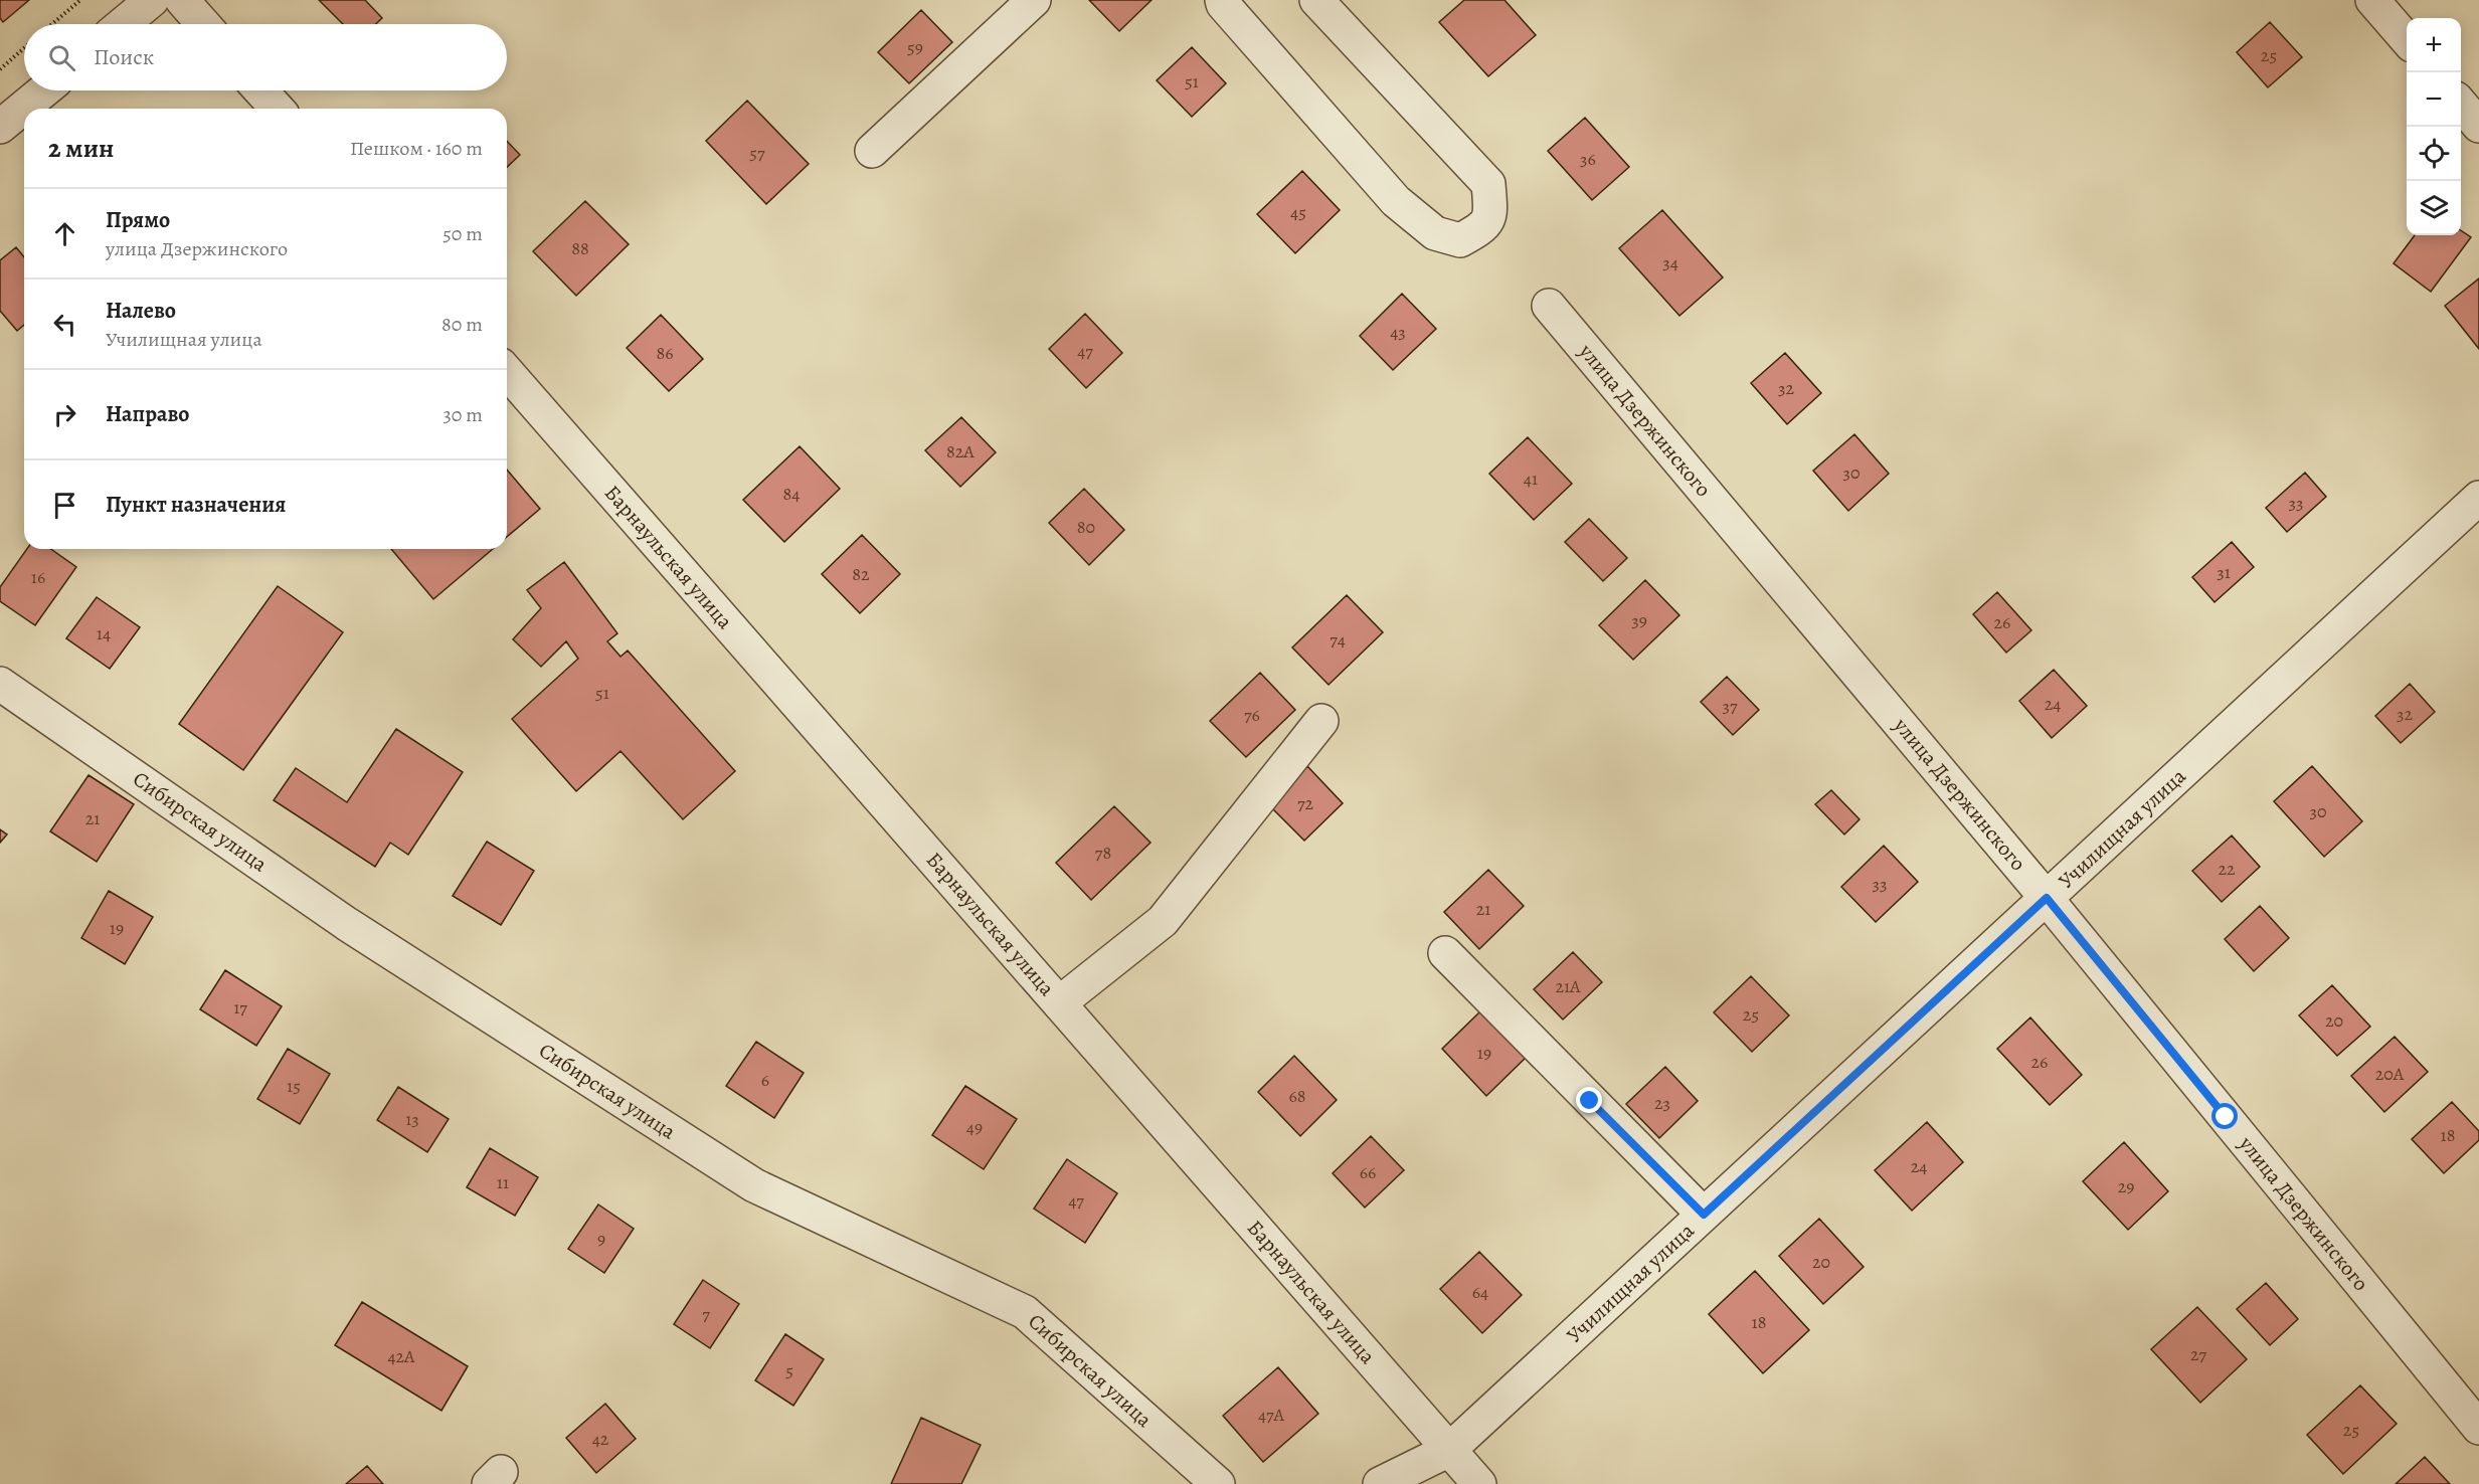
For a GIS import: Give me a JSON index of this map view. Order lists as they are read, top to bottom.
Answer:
{
  "streets": {
    "street": [
      "улица Дзержинского",
      "Барнаульская улица",
      "Сибирская улица",
      "Училищная улица"
    ]
  },
  "crossings": [
    ["улица Дзержинского", "Училищная улица"],
    ["Барнаульская улица", "Училищная улица"]
  ],
  "house_numbers": [
    "59",
    "25",
    "51",
    "57",
    "36",
    "45",
    "88",
    "34",
    "43",
    "47",
    "86",
    "32",
    "82А",
    "30",
    "41",
    "84",
    "33",
    "80",
    "31",
    "82",
    "16",
    "39",
    "26",
    "14",
    "74",
    "51",
    "24",
    "37",
    "32",
    "76",
    "72",
    "30",
    "21",
    "78",
    "22",
    "33",
    "21",
    "19",
    "21А",
    "17",
    "25",
    "20",
    "19",
    "26",
    "20А",
    "6",
    "15",
    "68",
    "23",
    "13",
    "49",
    "18",
    "24",
    "66",
    "11",
    "29",
    "47",
    "9",
    "20",
    "64",
    "7",
    "18",
    "27",
    "42А",
    "5",
    "47А",
    "25",
    "42"
  ],
  "page": {
    "map_buttons": ["+", "−"],
    "search": "Поиск",
    "heading": ["2 мин", "Пешком · 160 m"],
    "list": [
      ["Прямо", "улица Дзержинского", "50 m"],
      ["Налево", "Училищная улица", "80 m"],
      ["Направо", "30 m"],
      "Пункт назначения"
    ]
  }
}
